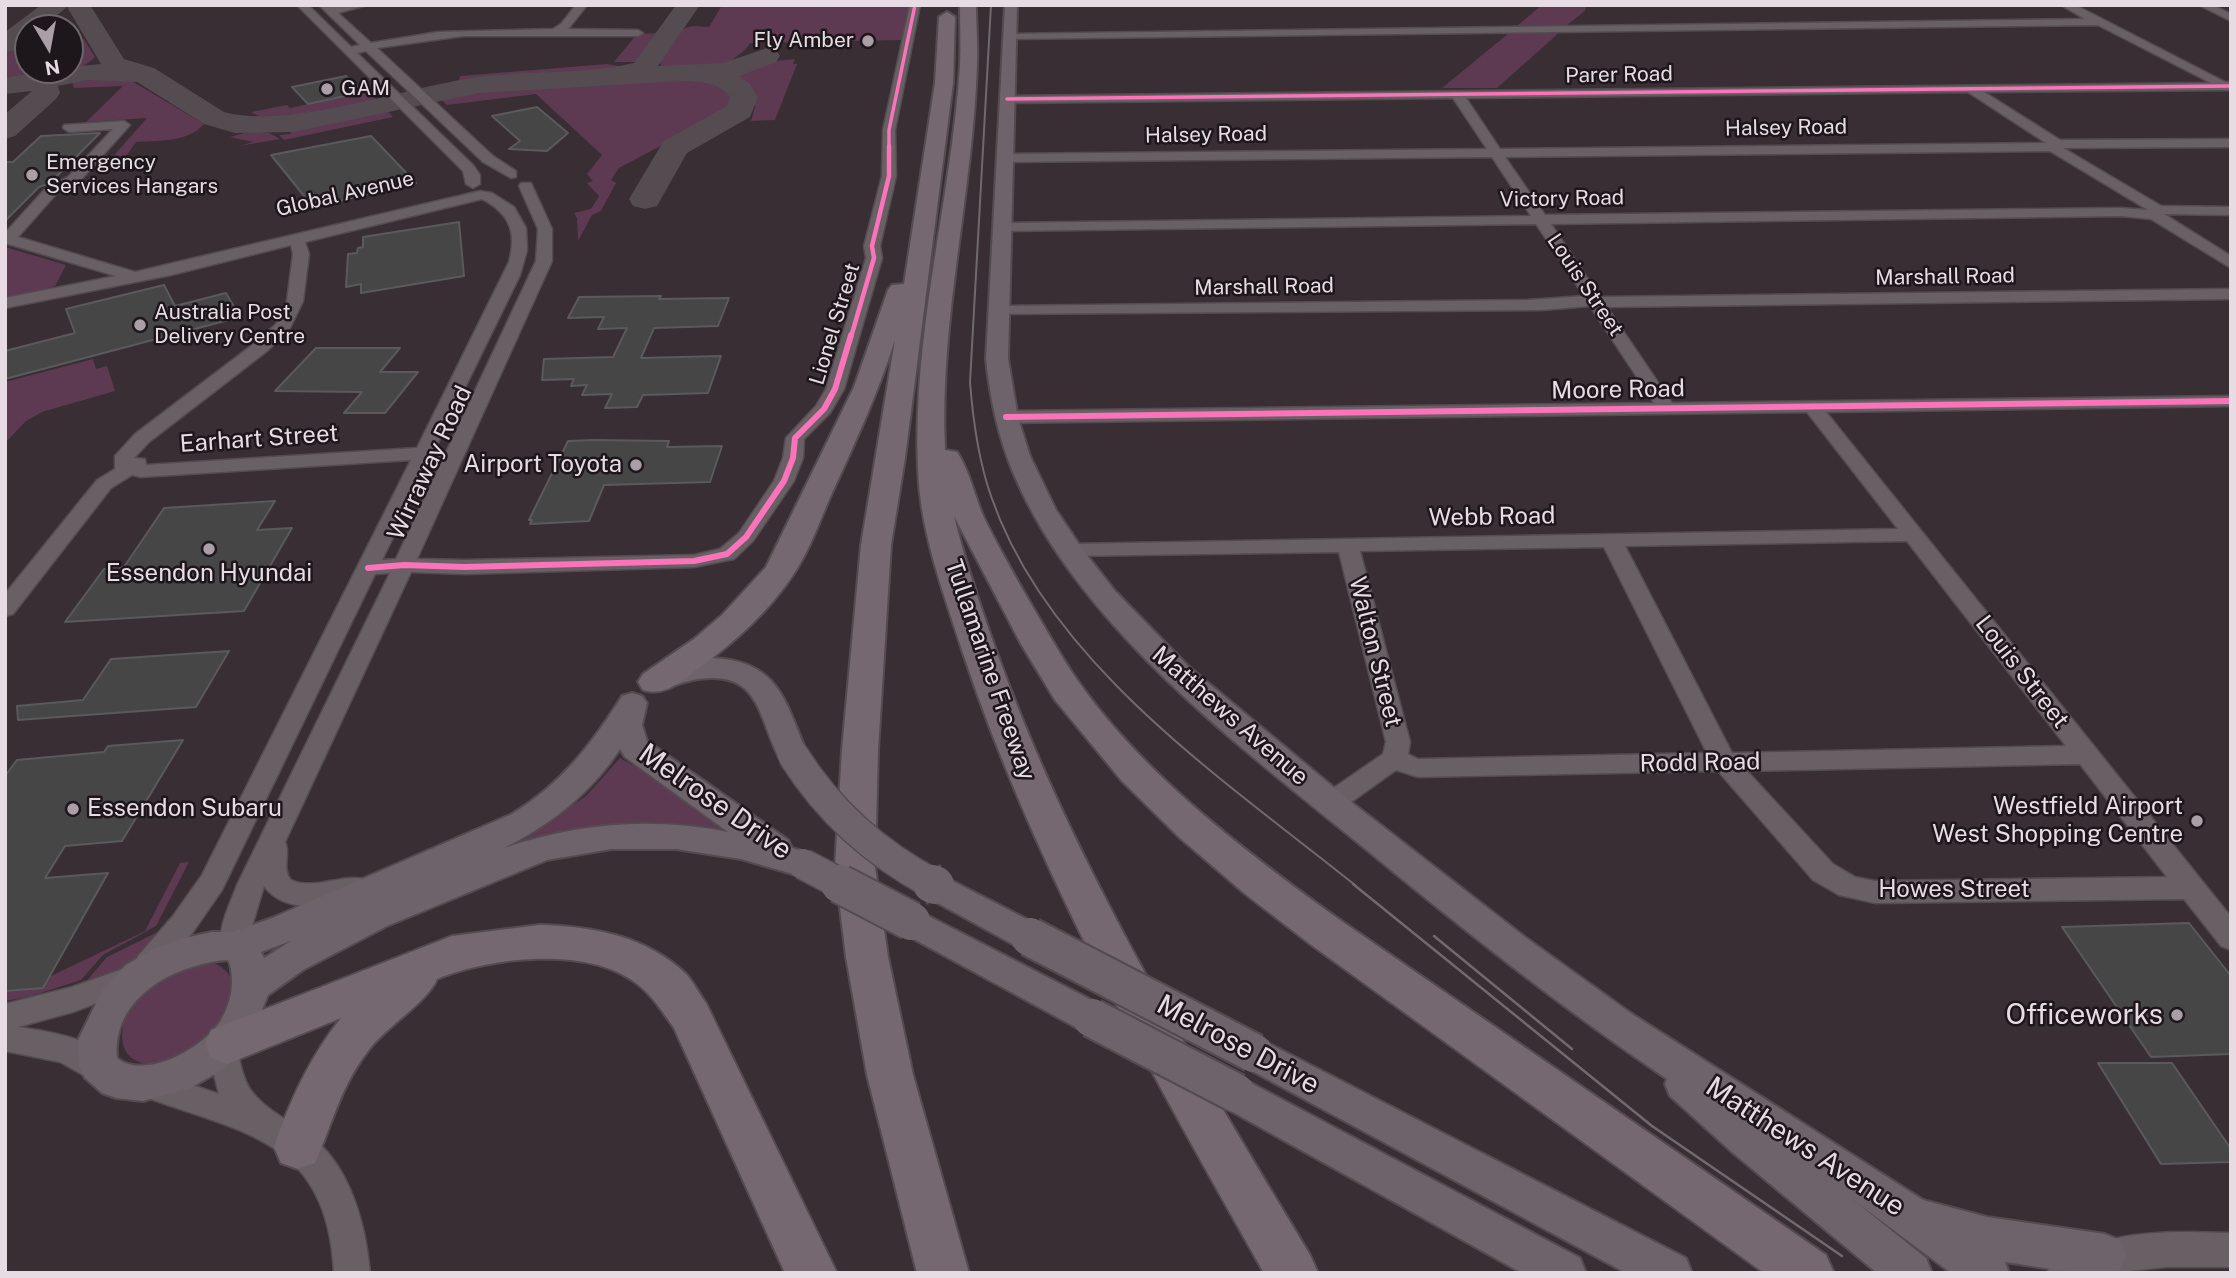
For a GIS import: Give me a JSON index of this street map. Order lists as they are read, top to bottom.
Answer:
{
  "streets": {
    "highway": ["Tullamarine Freeway"],
    "main road": ["Matthews Avenue", "Melrose Drive"],
    "street": [
      "Parer Road",
      "Halsey Road",
      "Global Avenue",
      "Victory Road",
      "Marshall Road",
      "Louis Street",
      "Lionel Street",
      "Moore Road",
      "Earhart Street",
      "Wirraway Road",
      "Webb Road",
      "Walton Street",
      "Rodd Road",
      "Howes Street"
    ]
  },
  "crossings": [
    ["Parer Road", "Louis Street"],
    ["Parer Road", "Matthews Avenue"],
    ["Halsey Road", "Louis Street"],
    ["Halsey Road", "Matthews Avenue"],
    ["Global Avenue", "Earhart Street"],
    ["Global Avenue", "Wirraway Road"],
    ["Victory Road", "Louis Street"],
    ["Victory Road", "Matthews Avenue"],
    ["Marshall Road", "Louis Street"],
    ["Marshall Road", "Matthews Avenue"],
    ["Louis Street", "Moore Road"],
    ["Louis Street", "Webb Road"],
    ["Louis Street", "Rodd Road"],
    ["Louis Street", "Howes Street"],
    ["Lionel Street", "Wirraway Road"],
    ["Moore Road", "Matthews Avenue"],
    ["Earhart Street", "Wirraway Road"],
    ["Webb Road", "Walton Street"],
    ["Webb Road", "Matthews Avenue"],
    ["Webb Road", "Howes Street"],
    ["Walton Street", "Rodd Road"],
    ["Rodd Road", "Howes Street"]
  ],
  "places": [
    "Fly Amber",
    "GAM",
    "Emergency Services Hangars",
    "Australia Post Delivery Centre",
    "Airport Toyota",
    "Essendon Hyundai",
    "Essendon Subaru",
    "Westfield Airport West Shopping Centre",
    "Officeworks"
  ],
  "north": "bottom"
}
